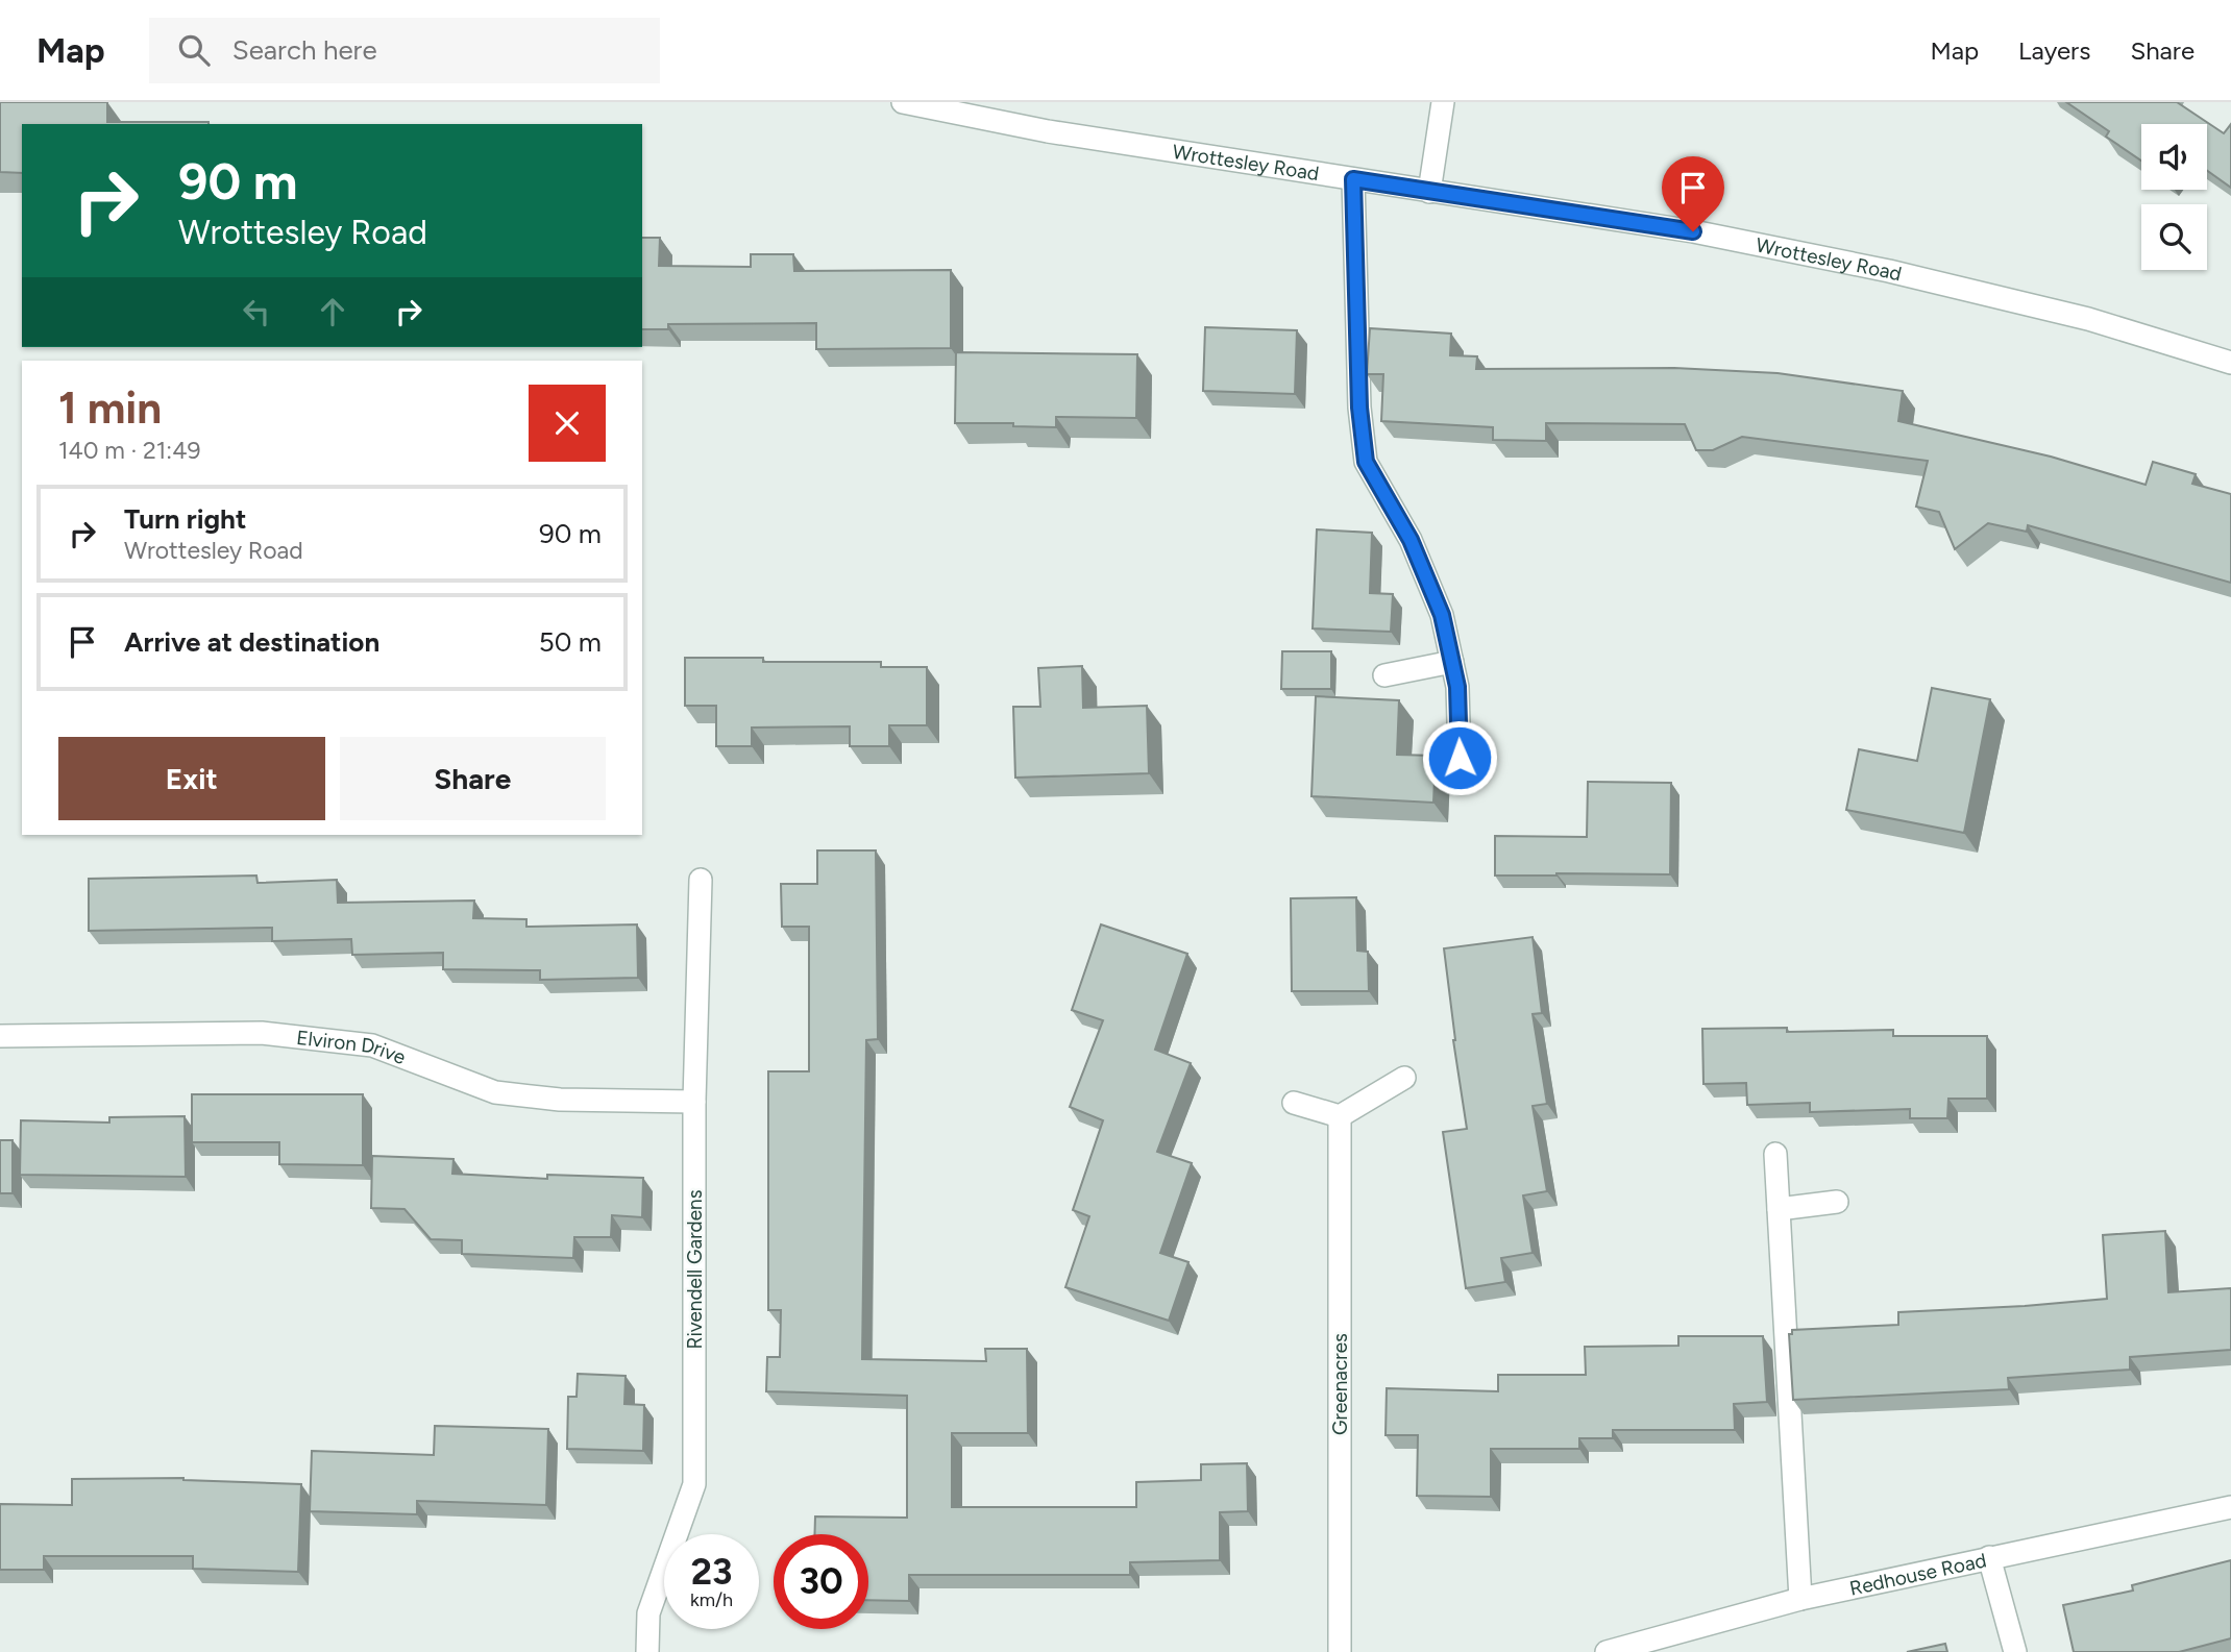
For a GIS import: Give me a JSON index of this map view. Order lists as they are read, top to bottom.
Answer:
{
  "streets": {
    "street": [
      "Wrottesley Road",
      "Elviron Drive",
      "Rivendell Gardens",
      "Greenacres",
      "Redhouse Road"
    ]
  },
  "crossings": [
    ["Elviron Drive", "Rivendell Gardens"]
  ],
  "page": {
    "header": "Map",
    "search": "Search here",
    "nav": ["Map", "Layers", "Share"],
    "turn": ["90 m", "Wrottesley Road"],
    "heading": ["1 min", "140 m · 21:49"],
    "list": [
      {
        "name": "Turn right",
        "note": "Wrottesley Road",
        "value": "90 m"
      },
      {
        "name": "Arrive at destination",
        "value": "50 m"
      }
    ],
    "buttons": ["Exit", "Share"],
    "speed": "23 km/h",
    "limit": "30"
  }
}
